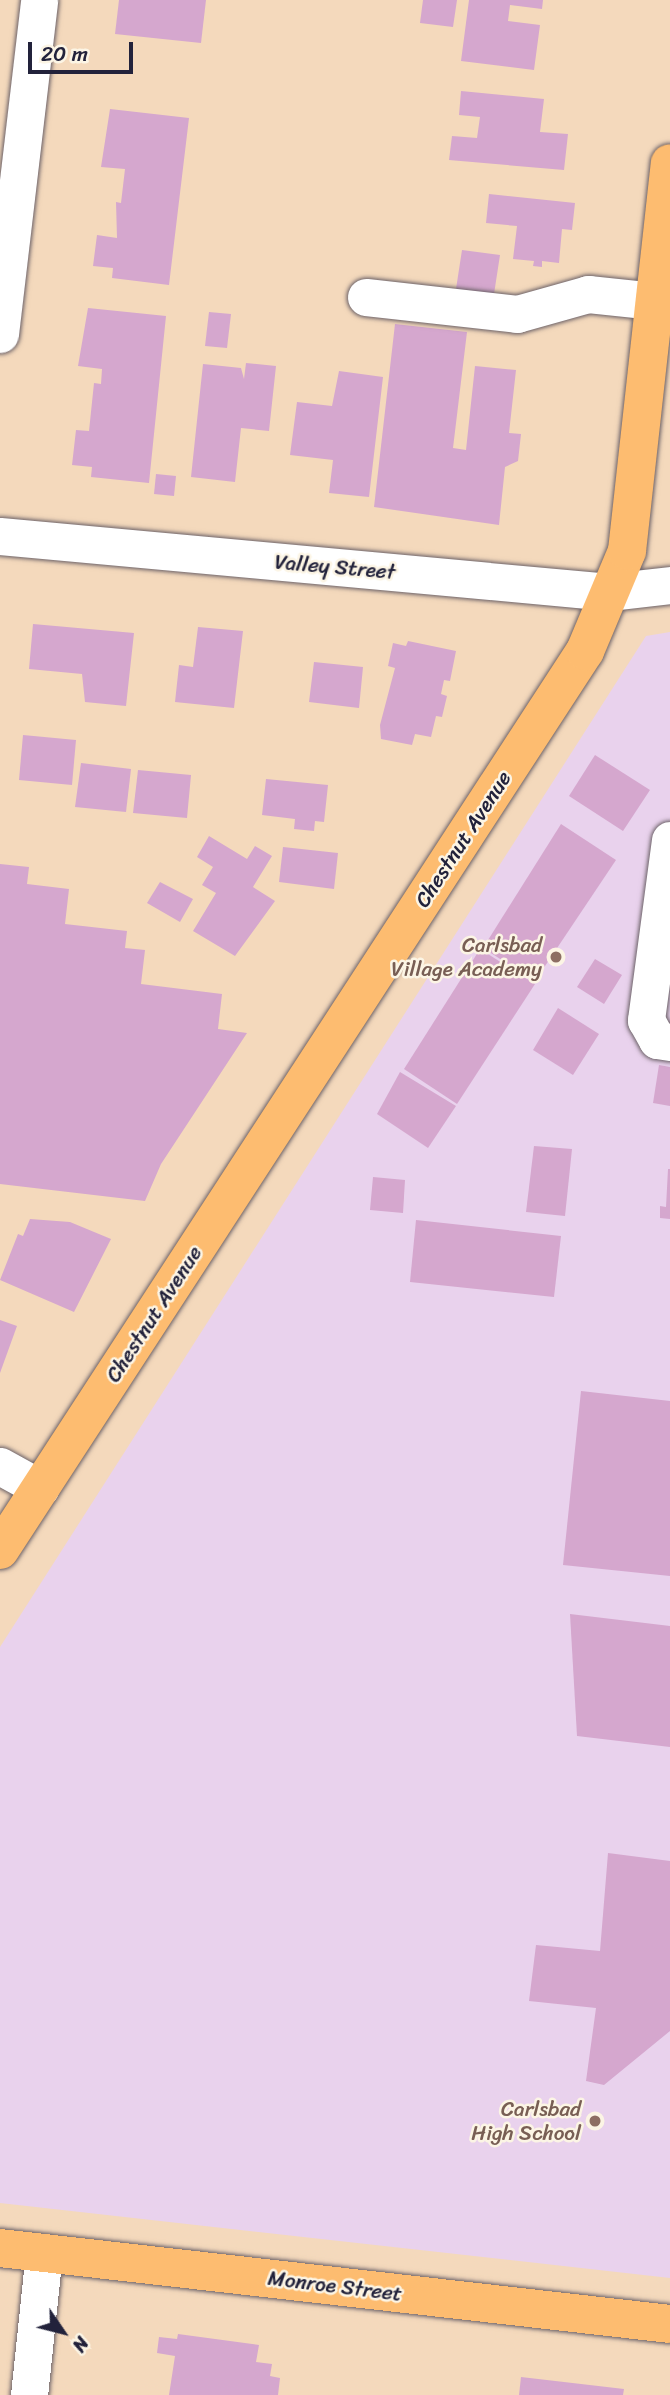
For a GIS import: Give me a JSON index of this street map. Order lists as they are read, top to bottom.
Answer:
{
  "streets": {
    "main road": ["Chestnut Avenue", "Monroe Street"],
    "street": ["Valley Street"]
  },
  "crossings": [
    ["Valley Street", "Chestnut Avenue"]
  ],
  "places": ["Carlsbad Village Academy", "Carlsbad High School"],
  "scale_bar": "20 m",
  "north": "bottom right"
}
